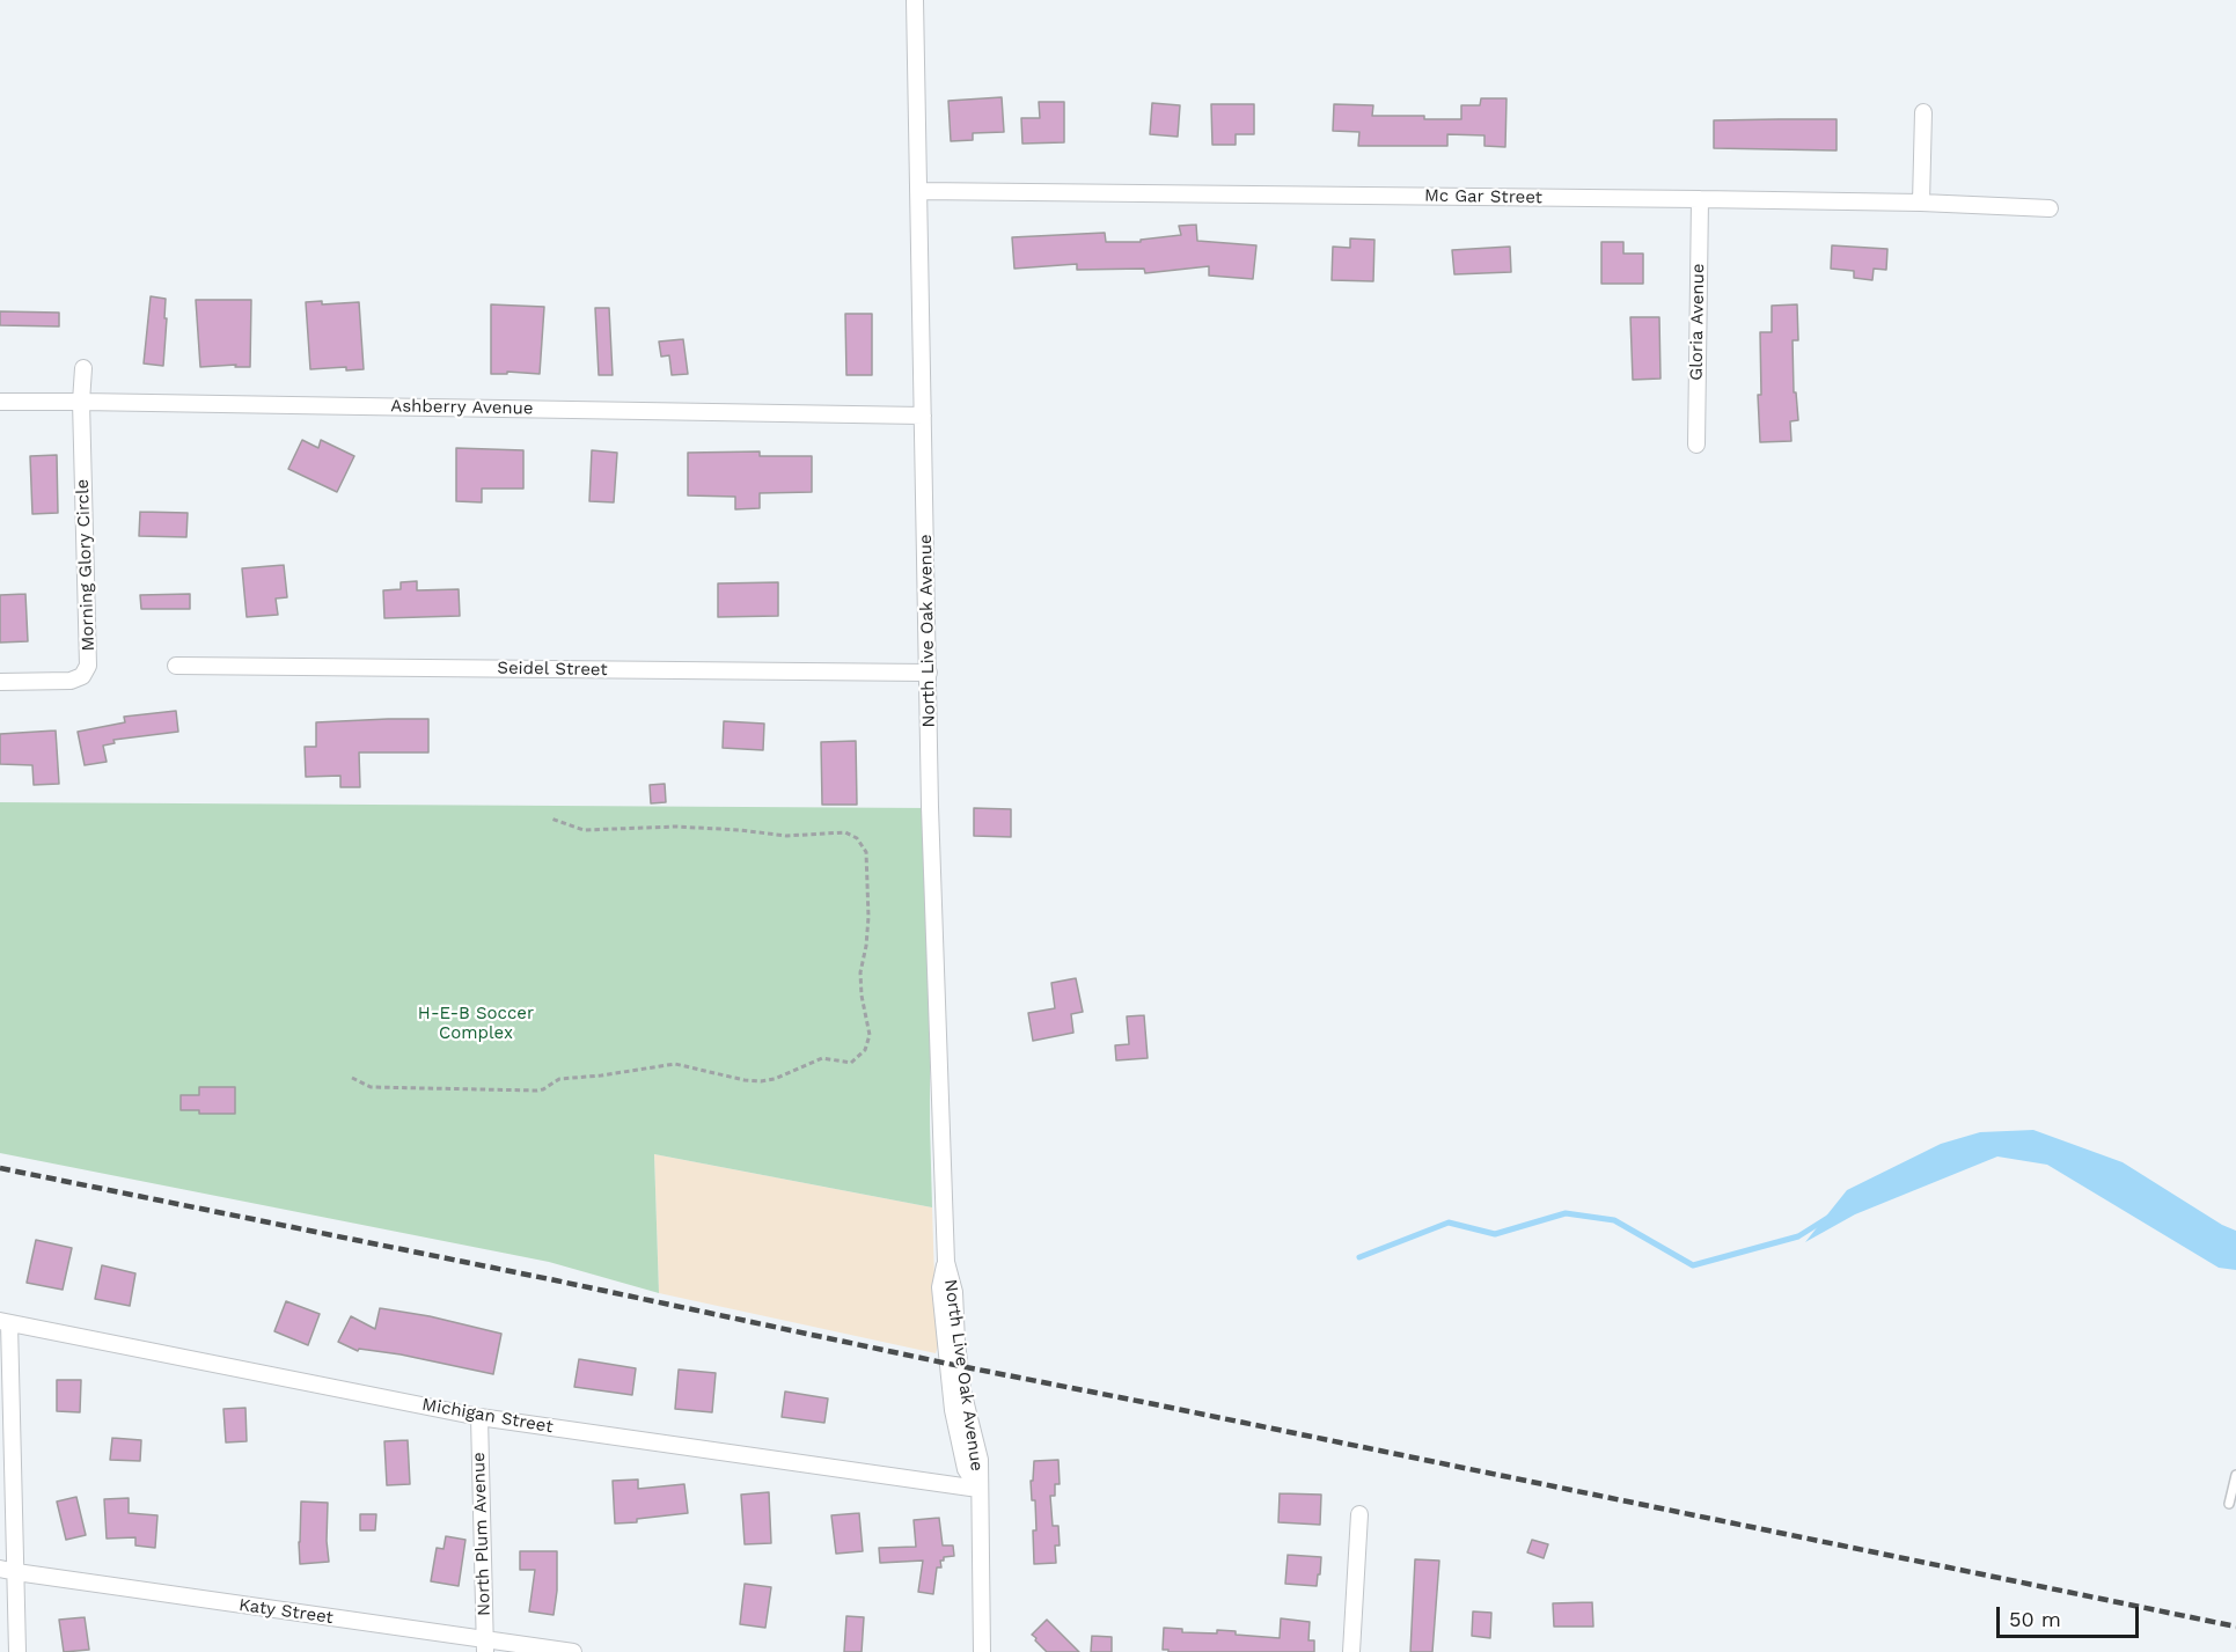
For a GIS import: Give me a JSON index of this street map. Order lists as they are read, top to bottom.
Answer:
{
  "streets": {
    "street": [
      "Mc Gar Street",
      "Gloria Avenue",
      "Ashberry Avenue",
      "Morning Glory Circle",
      "North Live Oak Avenue",
      "Seidel Street",
      "Michigan Street",
      "North Plum Avenue",
      "Katy Street"
    ]
  },
  "crossings": [
    ["Mc Gar Street", "Gloria Avenue"],
    ["Mc Gar Street", "North Live Oak Avenue"],
    ["Ashberry Avenue", "Morning Glory Circle"],
    ["Ashberry Avenue", "North Live Oak Avenue"],
    ["North Live Oak Avenue", "Seidel Street"],
    ["North Live Oak Avenue", "Michigan Street"],
    ["Michigan Street", "North Plum Avenue"],
    ["North Plum Avenue", "Katy Street"]
  ],
  "parks": ["H-E-B Soccer Complex"],
  "scale_bar": "50 m"
}
